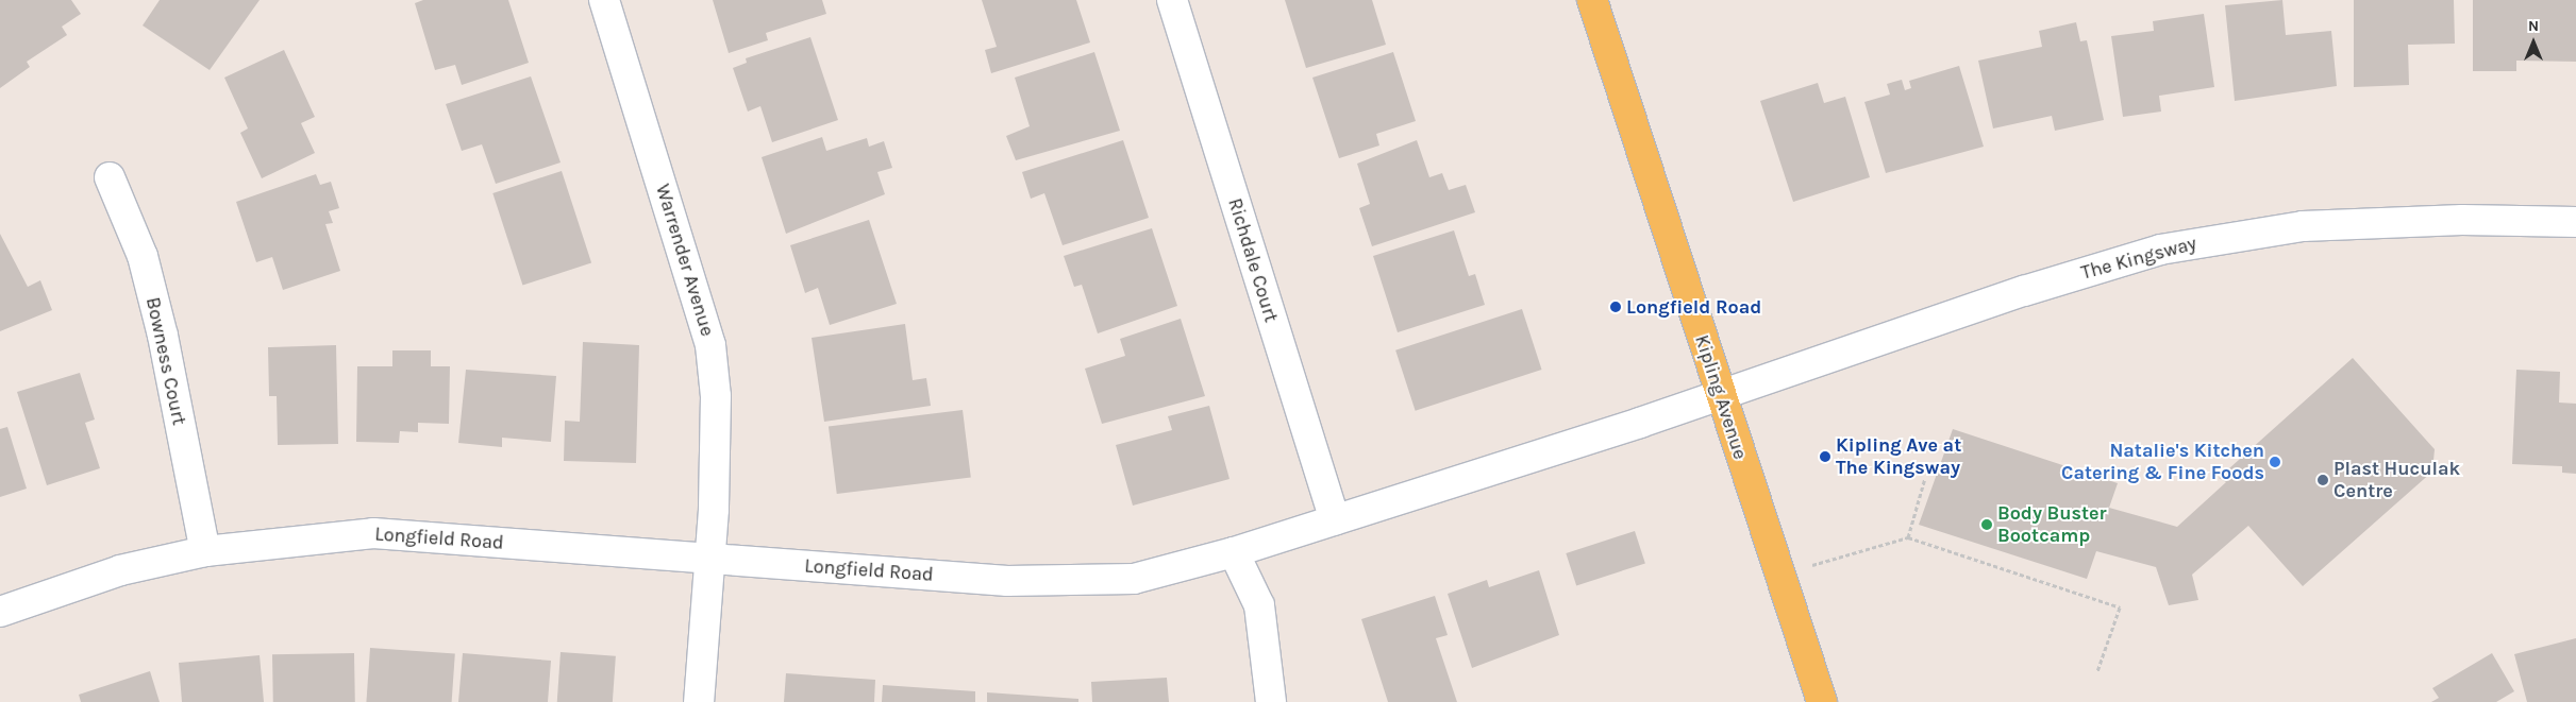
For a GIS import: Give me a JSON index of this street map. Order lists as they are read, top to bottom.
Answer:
{
  "streets": {
    "main road": ["Kipling Avenue"],
    "street": [
      "The Kingsway",
      "Warrender Avenue",
      "Richdale Court",
      "Bowness Court",
      "Longfield Road"
    ]
  },
  "crossings": [
    ["The Kingsway", "Kipling Avenue"],
    ["The Kingsway", "Longfield Road"],
    ["Warrender Avenue", "Longfield Road"],
    ["Richdale Court", "Longfield Road"],
    ["Bowness Court", "Longfield Road"],
    ["Kipling Avenue", "Longfield Road"]
  ],
  "places": [
    "Longfield Road",
    "Kipling Ave at The Kingsway",
    "Natalie's Kitchen Catering & Fine Foods",
    "Plast Huculak Centre",
    "Body Buster Bootcamp"
  ],
  "north": "top"
}
